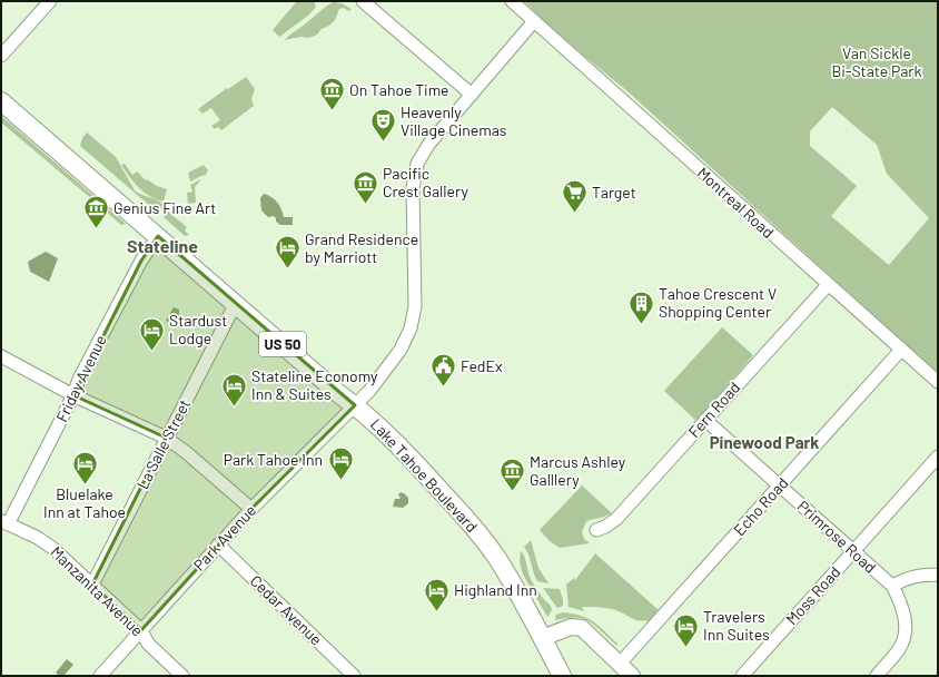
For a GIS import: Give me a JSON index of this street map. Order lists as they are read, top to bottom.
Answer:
{
  "streets": {
    "highway": ["US 50", "Lake Tahoe Boulevard"],
    "street": [
      "Montreal Road",
      "Friday Avenue",
      "Fern Road",
      "La Salle Street",
      "Echo Road",
      "Primrose Road",
      "Park Avenue",
      "Manzanita Avenue",
      "Moss Road",
      "Cedar Avenue"
    ]
  },
  "crossings": [
    ["Montreal Road", "Fern Road"],
    ["Montreal Road", "Echo Road"],
    ["Montreal Road", "Park Avenue"],
    ["Friday Avenue", "Lake Tahoe Boulevard"],
    ["Friday Avenue", "Manzanita Avenue"],
    ["Fern Road", "Primrose Road"],
    ["La Salle Street", "Lake Tahoe Boulevard"],
    ["La Salle Street", "Manzanita Avenue"],
    ["Lake Tahoe Boulevard", "Park Avenue"],
    ["Echo Road", "Primrose Road"],
    ["Primrose Road", "Moss Road"],
    ["Park Avenue", "Manzanita Avenue"],
    ["Park Avenue", "Cedar Avenue"]
  ],
  "districts": ["Stateline", "Pinewood Park"],
  "parks": ["Van Sickle Bi-State Park"],
  "places": {
    "museum": [
      "On Tahoe Time",
      "Pacific Crest Gallery",
      "Genius Fine Art",
      "Marcus Ashley Galllery"
    ],
    "theatre": ["Heavenly Village Cinemas"],
    "supermarket": ["Target"],
    "hotel": [
      "Grand Residence by Marriott",
      "Stardust Lodge",
      "Stateline Economy Inn & Suites",
      "Park Tahoe Inn",
      "Bluelake Inn at Tahoe",
      "Highland Inn",
      "Travelers Inn Suites"
    ],
    "building": ["Tahoe Crescent V Shopping Center"],
    "public building": ["FedEx"]
  }
}
